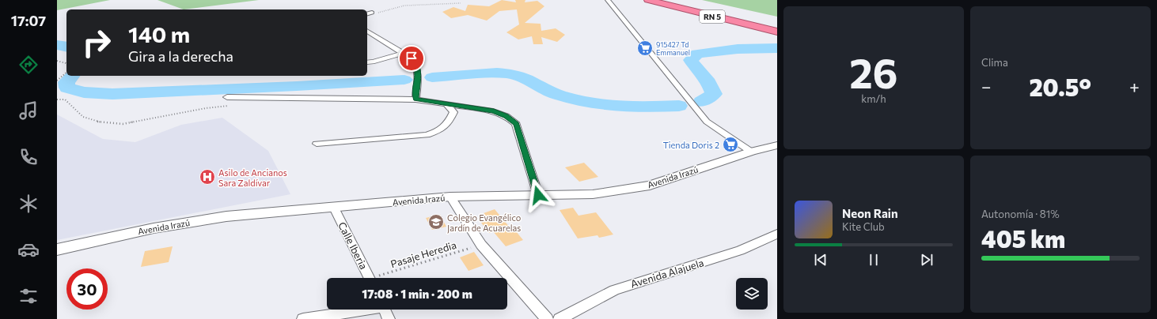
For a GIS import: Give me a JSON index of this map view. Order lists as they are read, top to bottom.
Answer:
{
  "streets": {
    "highway": ["RN 5"],
    "street": ["Avenida Irazú", "Calle Iberia", "Avenida Alajuela"],
    "path": ["Pasaje Heredia"]
  },
  "crossings": [
    ["Avenida Irazú", "Calle Iberia"]
  ],
  "places": {
    "supermarket": ["915427 Td Emmanuel", "Tienda Doris 2"],
    "hospital": ["Asilo de Ancianos Sara Zaldívar"],
    "school or university": ["Colegio Evangélico Jardín de Acuarelas"]
  },
  "page": {
    "tabs": "17:07",
    "tile": [
      ["26", "km/h"],
      "Clima",
      ["Autonomía · 81%", "405 km"]
    ],
    "turn": ["140 m", "Gira a la derecha"],
    "heat": ["−", "20.5°", "+"],
    "song": ["Neon Rain", "Kite Club"],
    "limit": "30",
    "trip": "17:08 · 1 min · 200 m"
  }
}
